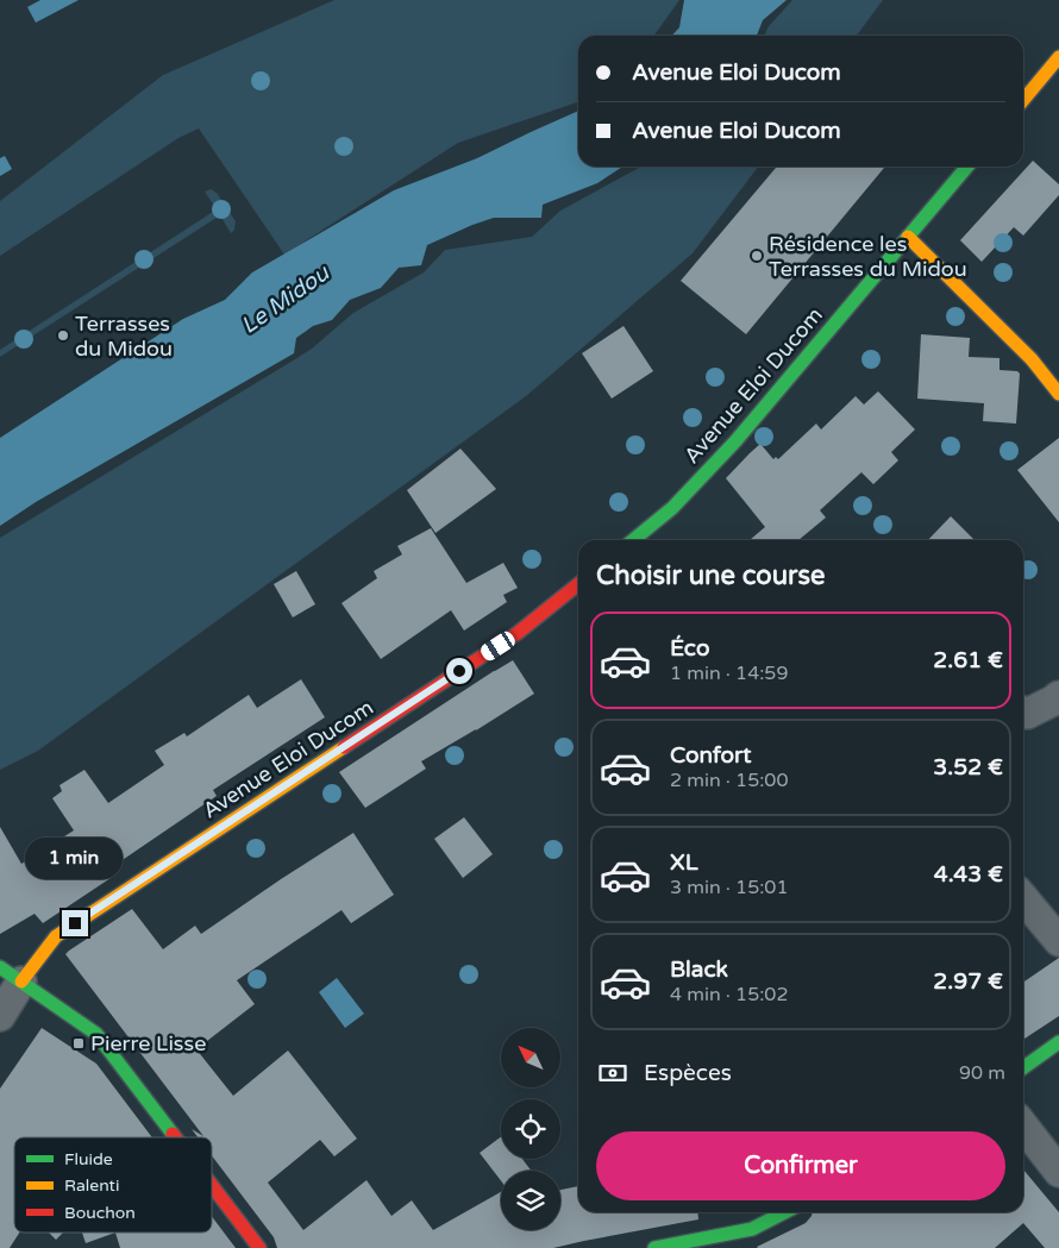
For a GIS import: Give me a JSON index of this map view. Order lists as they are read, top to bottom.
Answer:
{
  "streets": {
    "street": ["Avenue Eloi Ducom"]
  },
  "water": ["Le Midou"],
  "places": {
    "other": ["Résidence les Terrasses du Midou", "Terrasses du Midou"],
    "transit": ["Pierre Lisse"]
  },
  "legend": ["Fluide", "Ralenti", "Bouchon"],
  "north": "top left",
  "page": {
    "banner": ["Avenue Eloi Ducom", "Avenue Eloi Ducom"],
    "heading": "Choisir une course",
    "list": [
      {
        "name": "Éco",
        "note": "1 min · 14:59",
        "value": "2.61 €"
      },
      {
        "name": "Confort",
        "note": "2 min · 15:00",
        "value": "3.52 €"
      },
      {
        "name": "XL",
        "note": "3 min · 15:01",
        "value": "4.43 €"
      },
      {
        "name": "Black",
        "note": "4 min · 15:02",
        "value": "2.97 €"
      }
    ],
    "bubble": "1 min",
    "pay": ["Espèces", "90 m"],
    "buttons": "Confirmer"
  }
}
